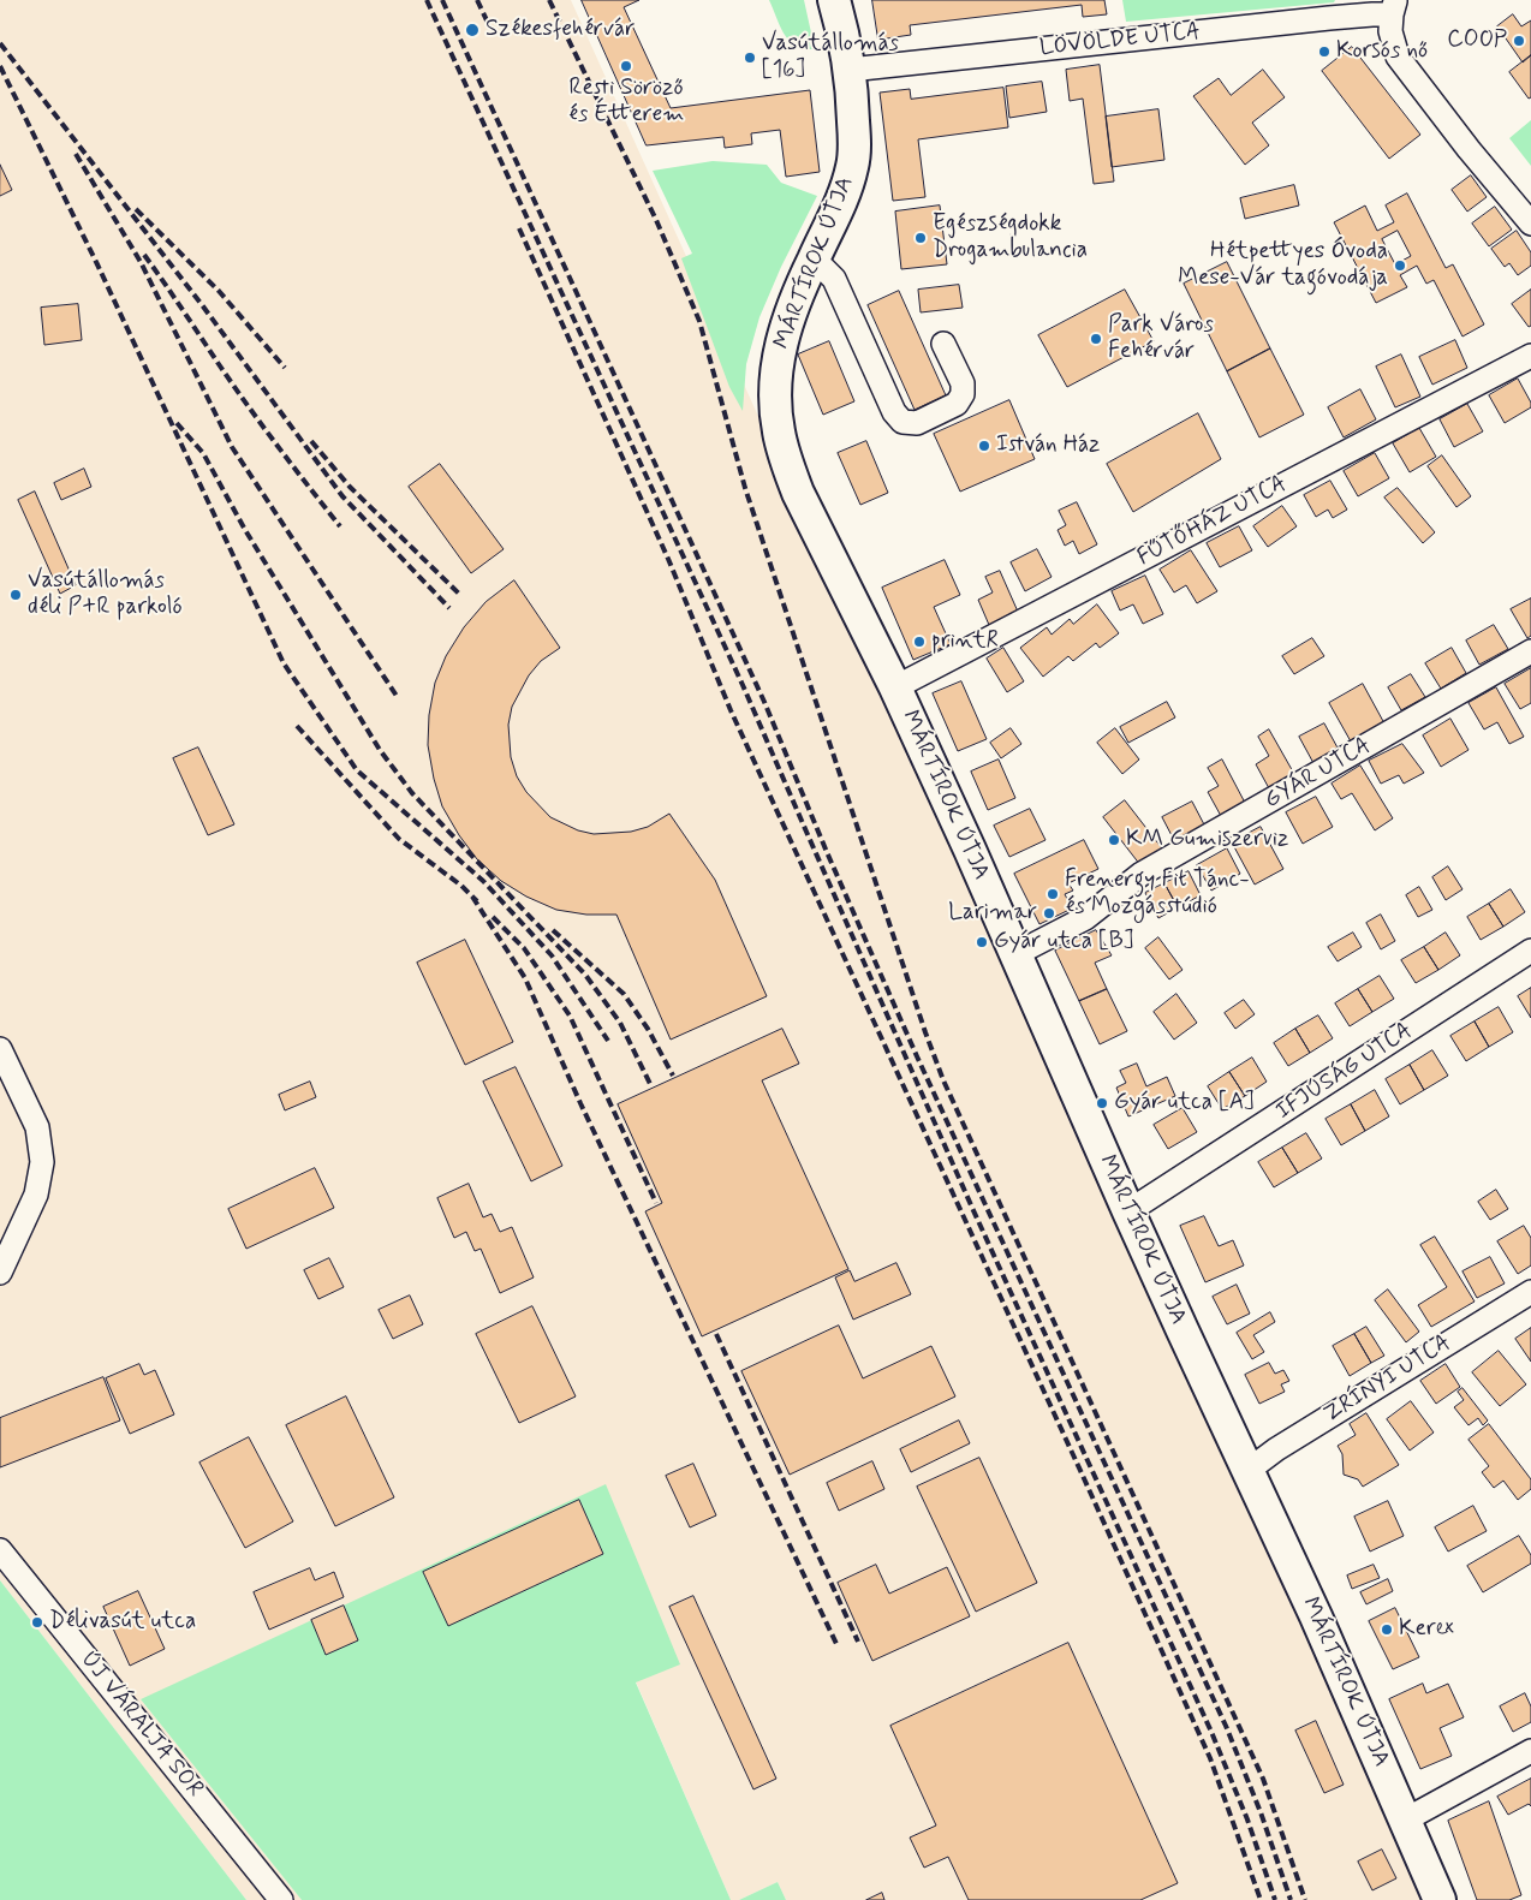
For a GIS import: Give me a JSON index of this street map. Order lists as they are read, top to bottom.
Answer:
{
  "streets": {
    "street": [
      "LÖVÖLDE UTCA",
      "MÁRTÍROK ÚTJA",
      "FŰTŐHÁZ UTCA",
      "GYÁR UTCA",
      "IFJÚSÁG UTCA",
      "ZRÍNYI UTCA",
      "ÚJ VÁRALJA SOR"
    ]
  },
  "crossings": [
    ["LÖVÖLDE UTCA", "MÁRTÍROK ÚTJA"],
    ["MÁRTÍROK ÚTJA", "FŰTŐHÁZ UTCA"],
    ["MÁRTÍROK ÚTJA", "GYÁR UTCA"],
    ["MÁRTÍROK ÚTJA", "IFJÚSÁG UTCA"],
    ["MÁRTÍROK ÚTJA", "ZRÍNYI UTCA"]
  ],
  "places": [
    "Székesfehérvár",
    "COOP",
    "Korsós nő",
    "Vasútállomás [16]",
    "Resti Söröző és Étterem",
    "Egészségdokk Drogambulancia",
    "Hétpettyes Óvoda Mese-Vár tagóvodája",
    "Park Város Fehérvár",
    "István Ház",
    "Vasútállomás déli P+R parkoló",
    "printR",
    "KM Gumiszerviz",
    "Frenergy Fit Tánc- és Mozgásstúdió",
    "Larimar",
    "Gyár utca [B]",
    "Gyár utca [A]",
    "Délivasút utca",
    "Kerex"
  ]
}
